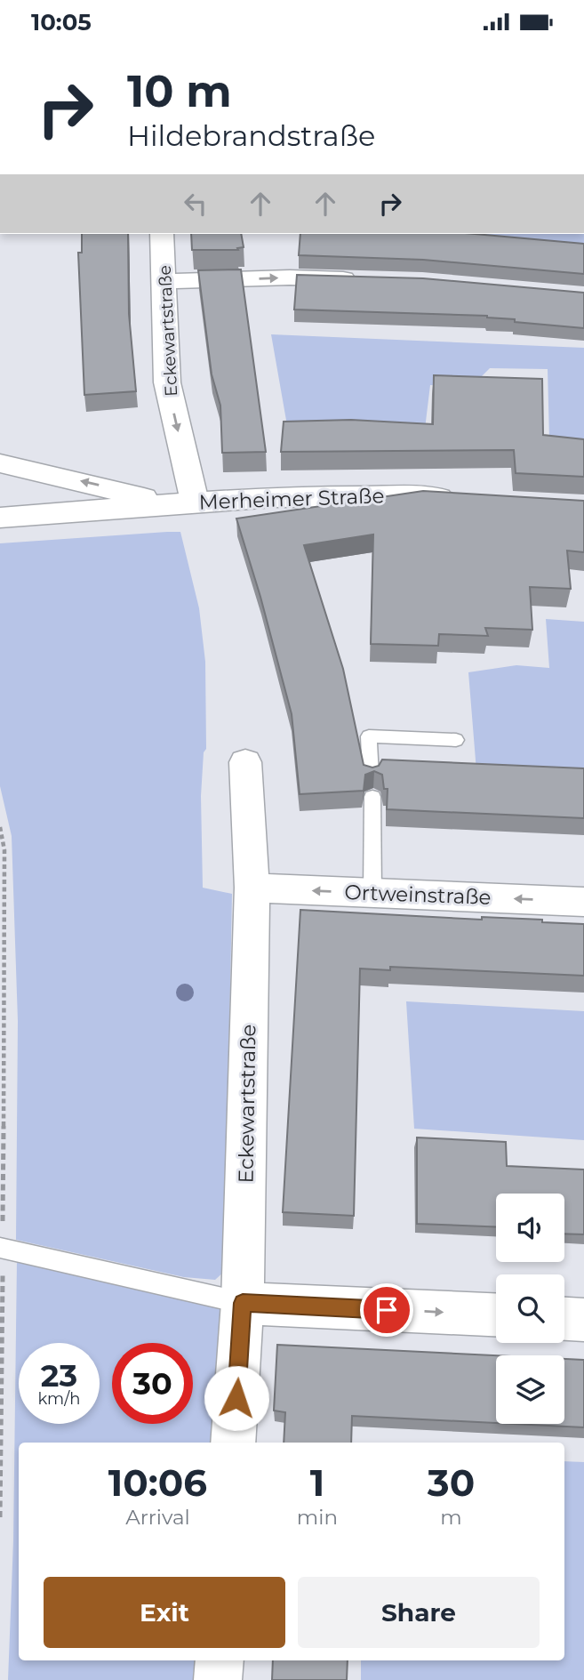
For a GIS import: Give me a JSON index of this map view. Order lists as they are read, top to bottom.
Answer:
{
  "streets": {
    "street": ["Eckewartstraße", "Merheimer Straße", "Ortweinstraße"]
  },
  "crossings": [
    ["Eckewartstraße", "Merheimer Straße"],
    ["Eckewartstraße", "Ortweinstraße"]
  ],
  "one_way": ["Ortweinstraße"],
  "page": {
    "status": "10:05",
    "turn": ["10 m", "Hildebrandstraße"],
    "speed": "23 km/h",
    "limit": "30",
    "eta": [
      "10:06",
      "Arrival",
      "1",
      "min",
      "30",
      "m"
    ],
    "buttons": ["Exit", "Share"]
  }
}
